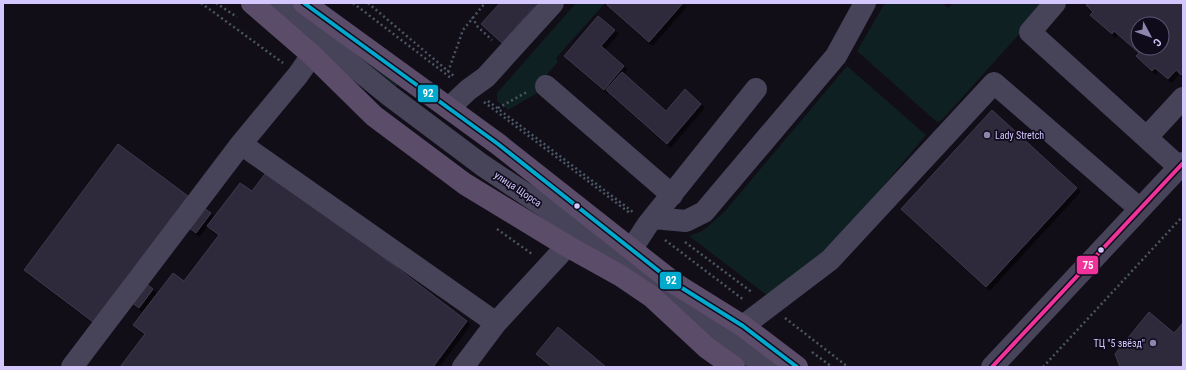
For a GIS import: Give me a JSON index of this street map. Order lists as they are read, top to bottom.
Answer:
{
  "streets": {
    "main road": ["улица Щорса"]
  },
  "places": ["Lady Stretch", "ТЦ \"5 звёзд\""],
  "lines": ["transit line 92", "transit line 75"],
  "north": "bottom right"
}
